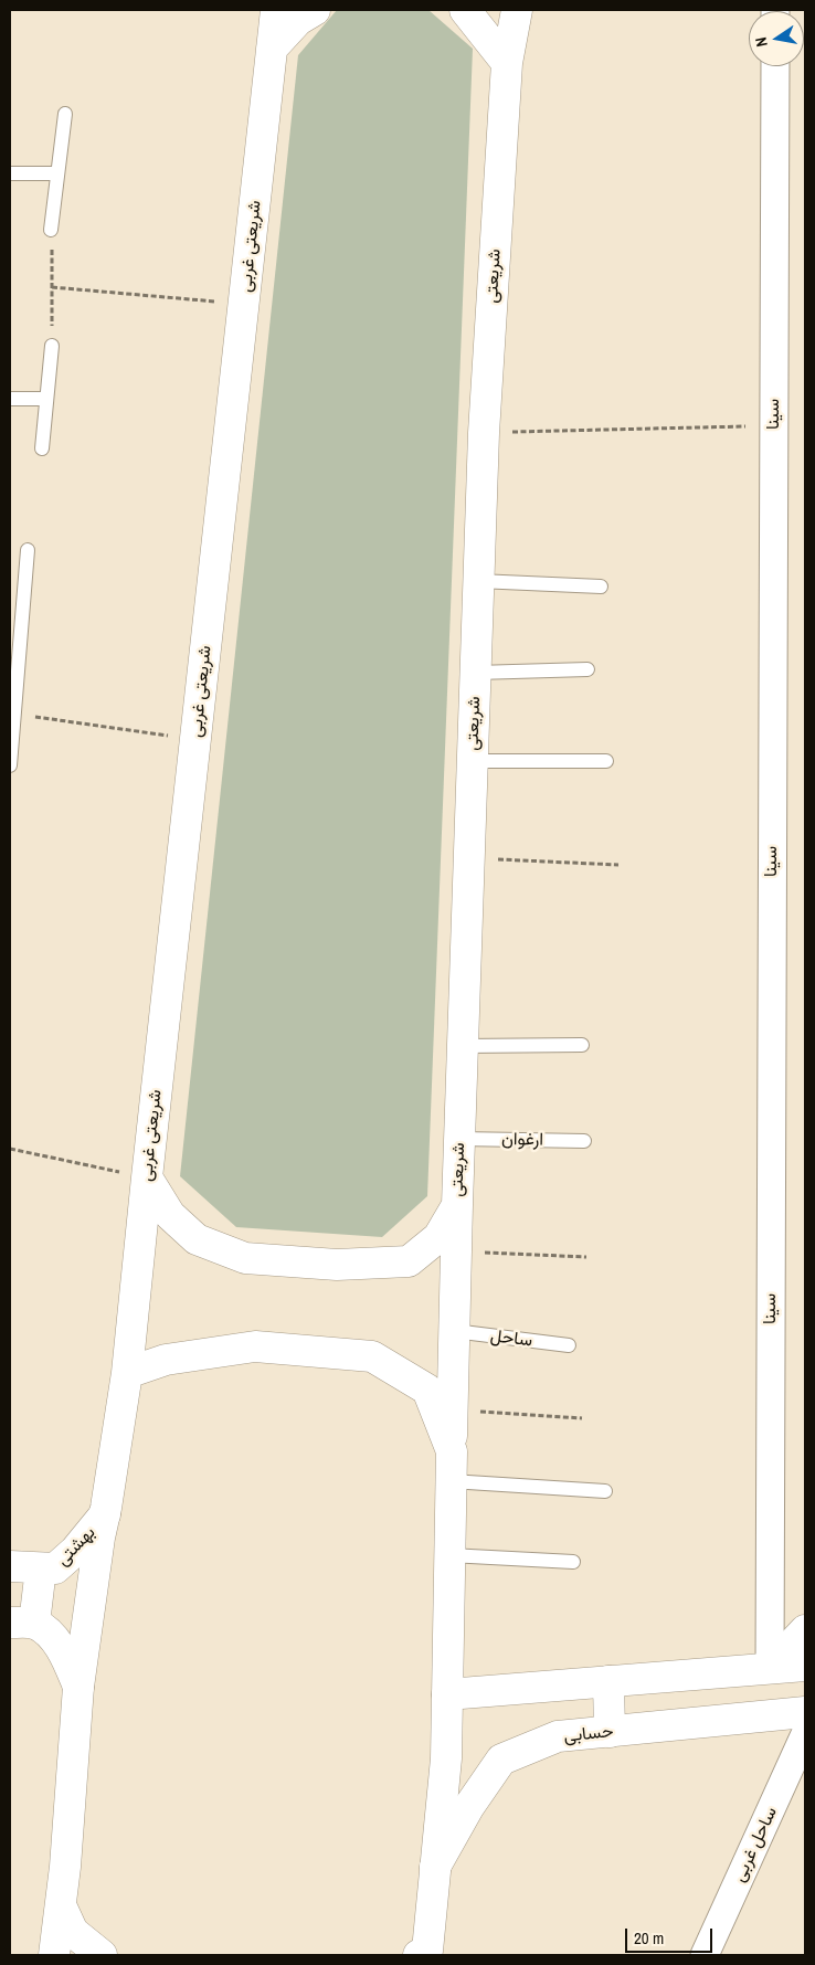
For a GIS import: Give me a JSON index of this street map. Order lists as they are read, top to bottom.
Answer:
{
  "streets": {
    "main road": [
      "شریعتی غربی",
      "شریعتی",
      "بهشتی",
      "حسابی"
    ],
    "street": ["سینا", "ساحل غربی"],
    "lane": ["ارغوان", "ساحل"]
  },
  "crossings": [
    ["شریعتی غربی", "بهشتی"],
    ["شریعتی", "ارغوان"],
    ["شریعتی", "ساحل"],
    ["شریعتی", "حسابی"]
  ],
  "scale_bar": "20 m",
  "north": "left"
}
